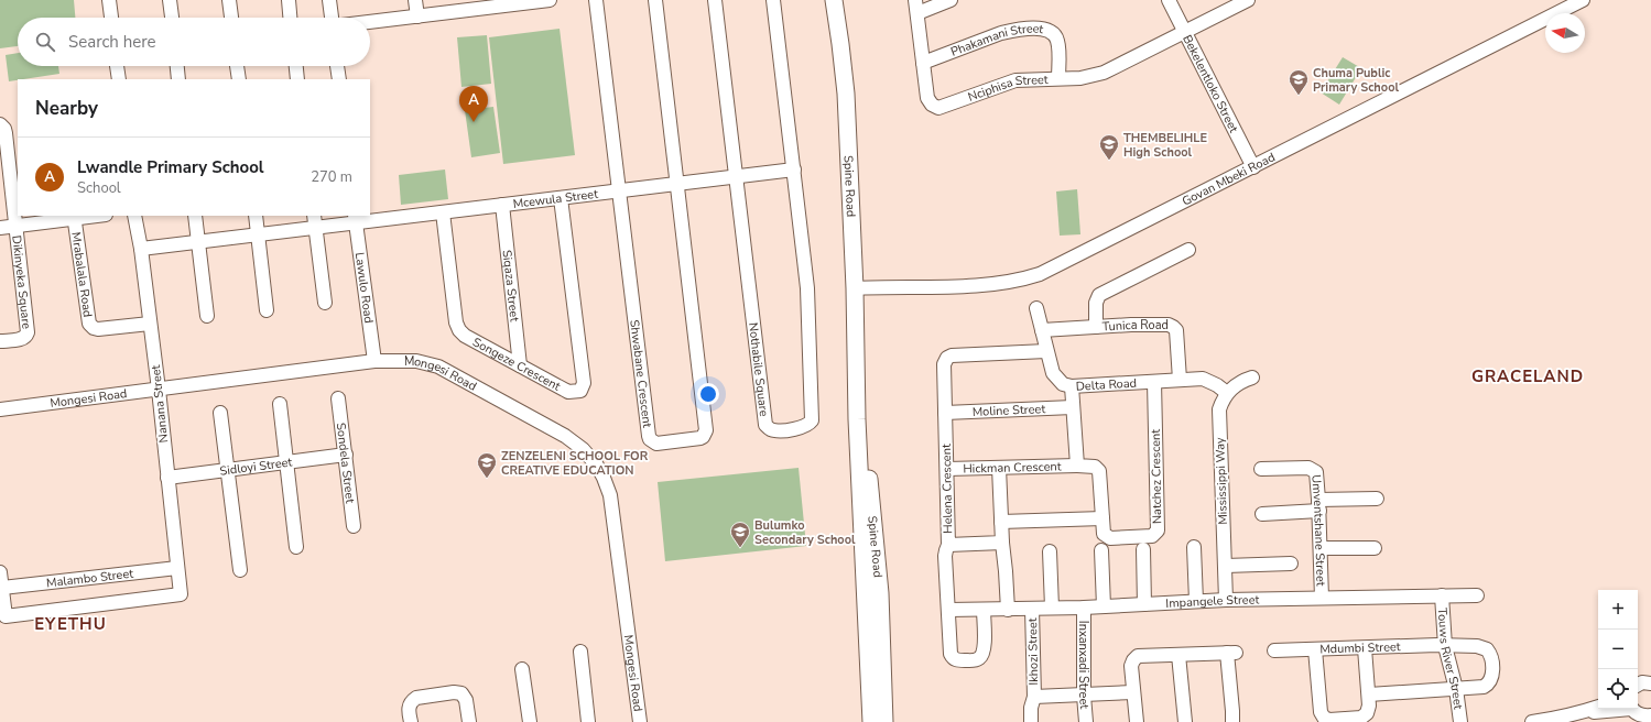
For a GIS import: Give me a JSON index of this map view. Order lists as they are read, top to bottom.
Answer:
{
  "streets": {
    "main road": ["Spine Road"],
    "street": [
      "Phakamani Street",
      "Bekelentloko Street",
      "Nciphisa Street",
      "Govan Mbeki Road",
      "Mcewula Street",
      "Mrabalala Road",
      "Dikinyeka Square",
      "Siqaza Street",
      "Lawulo Road",
      "Tunica Road",
      "Songeze Crescent",
      "Nothabile Square",
      "Shwabane Crescent",
      "Mongesi Road",
      "Delta Road",
      "Nanana Street",
      "Moline Street",
      "Sondela Street",
      "Sidloyi Street",
      "Hickman Crescent",
      "Natchez Crescent",
      "Mississippi Way",
      "Helena Crescent",
      "Umventshane Street",
      "Malambo Street",
      "Impangele Street",
      "Mdumbi Street",
      "Ikhozi Street",
      "Touws River Street",
      "Inxanxadi Street"
    ]
  },
  "crossings": [
    ["Phakamani Street", "Nciphisa Street"],
    ["Bekelentloko Street", "Nciphisa Street"],
    ["Bekelentloko Street", "Govan Mbeki Road"],
    ["Govan Mbeki Road", "Spine Road"],
    ["Mcewula Street", "Siqaza Street"],
    ["Mcewula Street", "Lawulo Road"],
    ["Mcewula Street", "Songeze Crescent"],
    ["Mcewula Street", "Nothabile Square"],
    ["Mcewula Street", "Shwabane Crescent"],
    ["Mcewula Street", "Nanana Street"],
    ["Mrabalala Road", "Nanana Street"],
    ["Siqaza Street", "Songeze Crescent"],
    ["Lawulo Road", "Mongesi Road"],
    ["Tunica Road", "Delta Road"],
    ["Mongesi Road", "Nanana Street"],
    ["Delta Road", "Natchez Crescent"],
    ["Delta Road", "Mississippi Way"],
    ["Delta Road", "Helena Crescent"],
    ["Nanana Street", "Sidloyi Street"],
    ["Nanana Street", "Malambo Street"],
    ["Moline Street", "Helena Crescent"],
    ["Sondela Street", "Sidloyi Street"],
    ["Hickman Crescent", "Natchez Crescent"],
    ["Hickman Crescent", "Helena Crescent"],
    ["Mississippi Way", "Impangele Street"],
    ["Umventshane Street", "Impangele Street"],
    ["Impangele Street", "Ikhozi Street"],
    ["Impangele Street", "Touws River Street"],
    ["Impangele Street", "Inxanxadi Street"],
    ["Mdumbi Street", "Touws River Street"],
    ["Ikhozi Street", "Inxanxadi Street"]
  ],
  "districts": ["GRACELAND", "EYETHU"],
  "places": {
    "school or university": [
      "Chuma Public Primary School",
      "THEMBELIHLE High School",
      "ZENZELENI SCHOOL FOR CREATIVE EDUCATION",
      "Bulumko Secondary School"
    ]
  },
  "north": "left",
  "page": {
    "search": "Search here",
    "heading": "Nearby",
    "pins": "A",
    "list": [
      {
        "mark": "A",
        "name": "Lwandle Primary School",
        "note": "School",
        "value": "270 m"
      }
    ],
    "map_buttons": ["+", "−"]
  }
}
